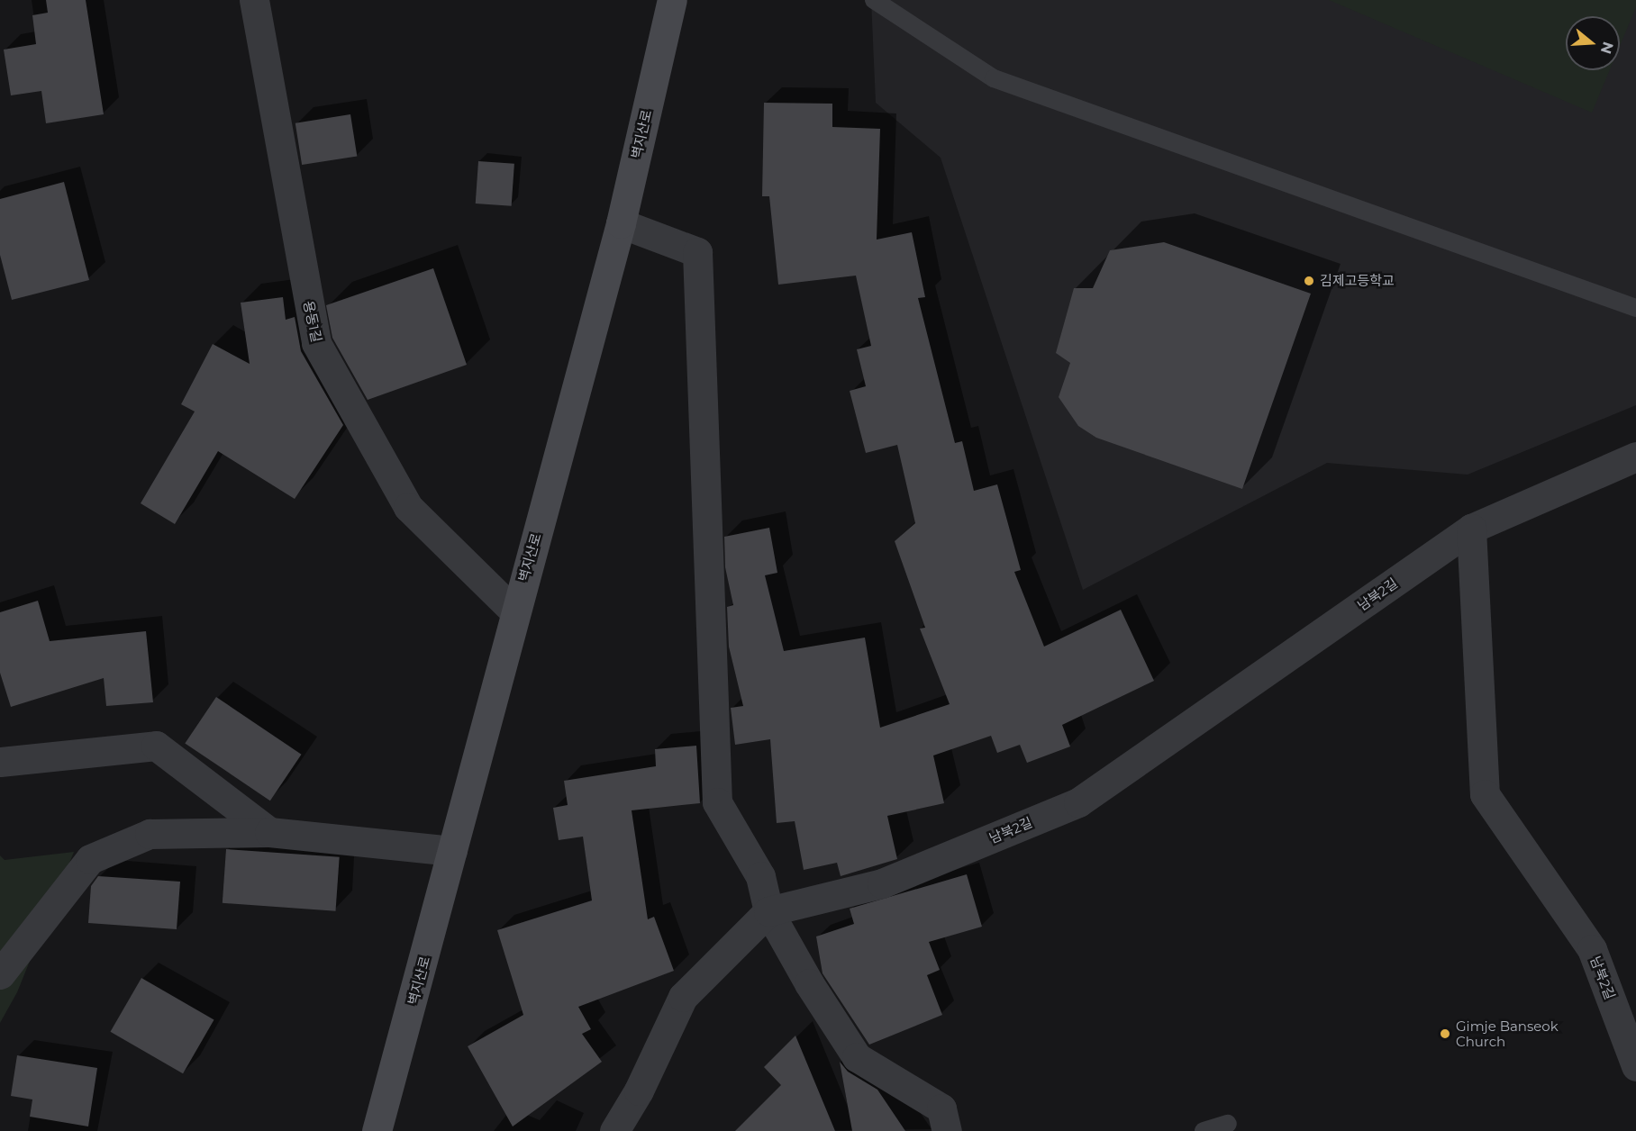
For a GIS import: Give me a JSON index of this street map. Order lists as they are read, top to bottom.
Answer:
{
  "streets": {
    "street": ["벽지산로", "용동1길", "남북2길"]
  },
  "crossings": [
    ["벽지산로", "용동1길"]
  ],
  "places": ["김제고등학교", "Gimje Banseok Church"],
  "north": "right"
}
